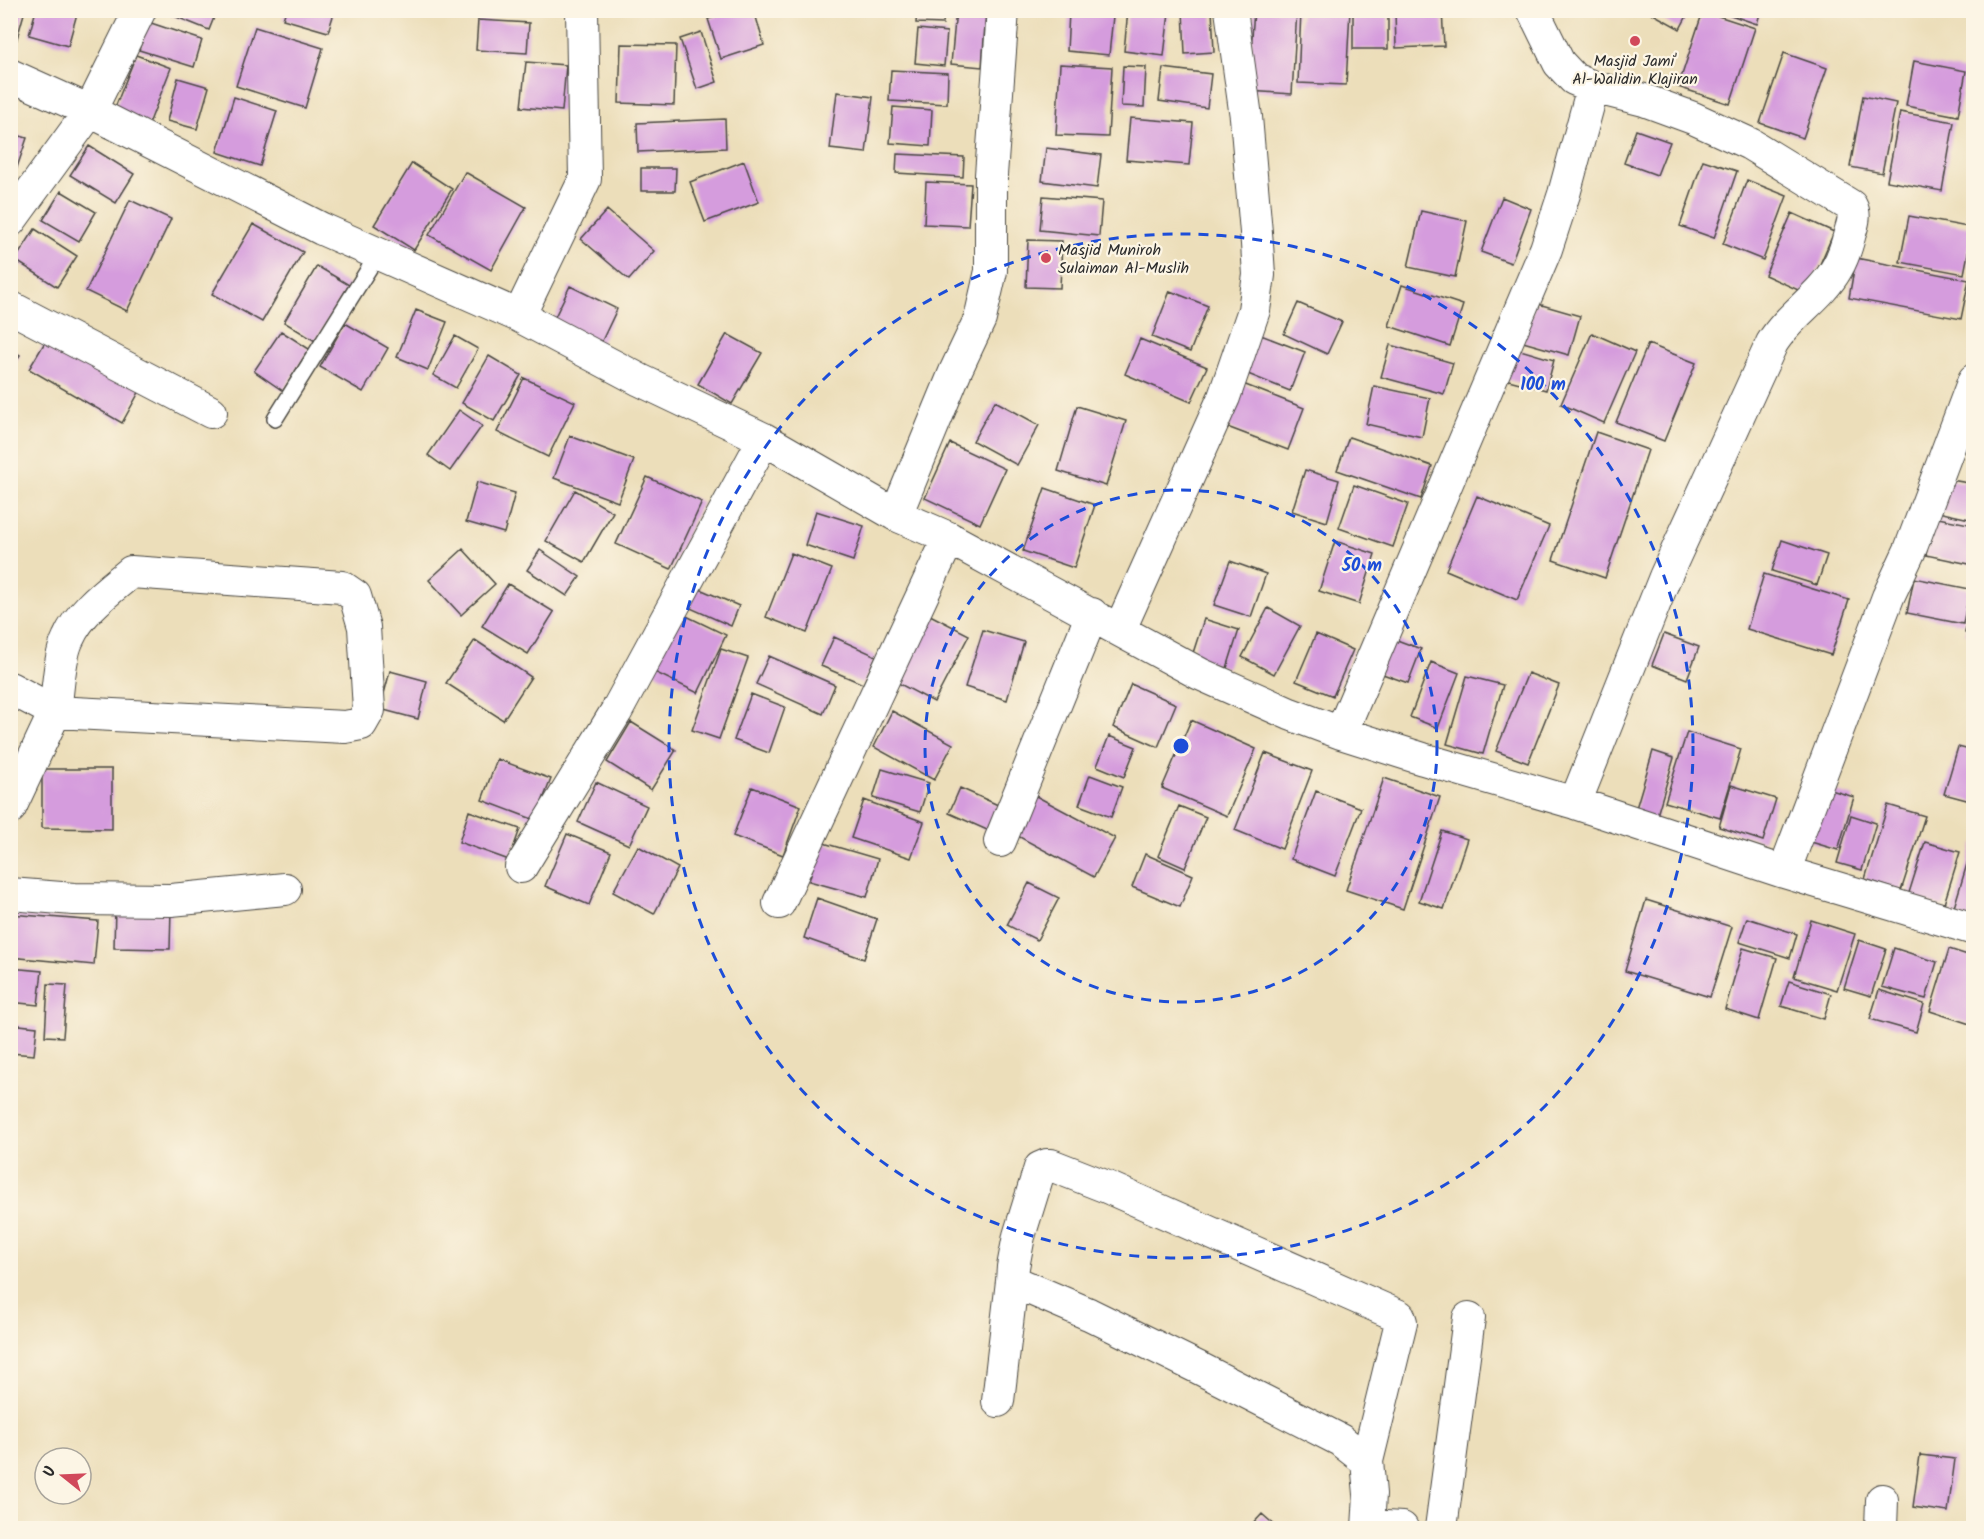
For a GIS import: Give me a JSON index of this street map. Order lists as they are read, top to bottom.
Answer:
{
  "places": ["Masjid Jami' Al-Walidin Klajiran", "Masjid Muniroh Sulaiman Al-Muslih"],
  "north": "left",
  "rings": ["100 m", "50 m"]
}
